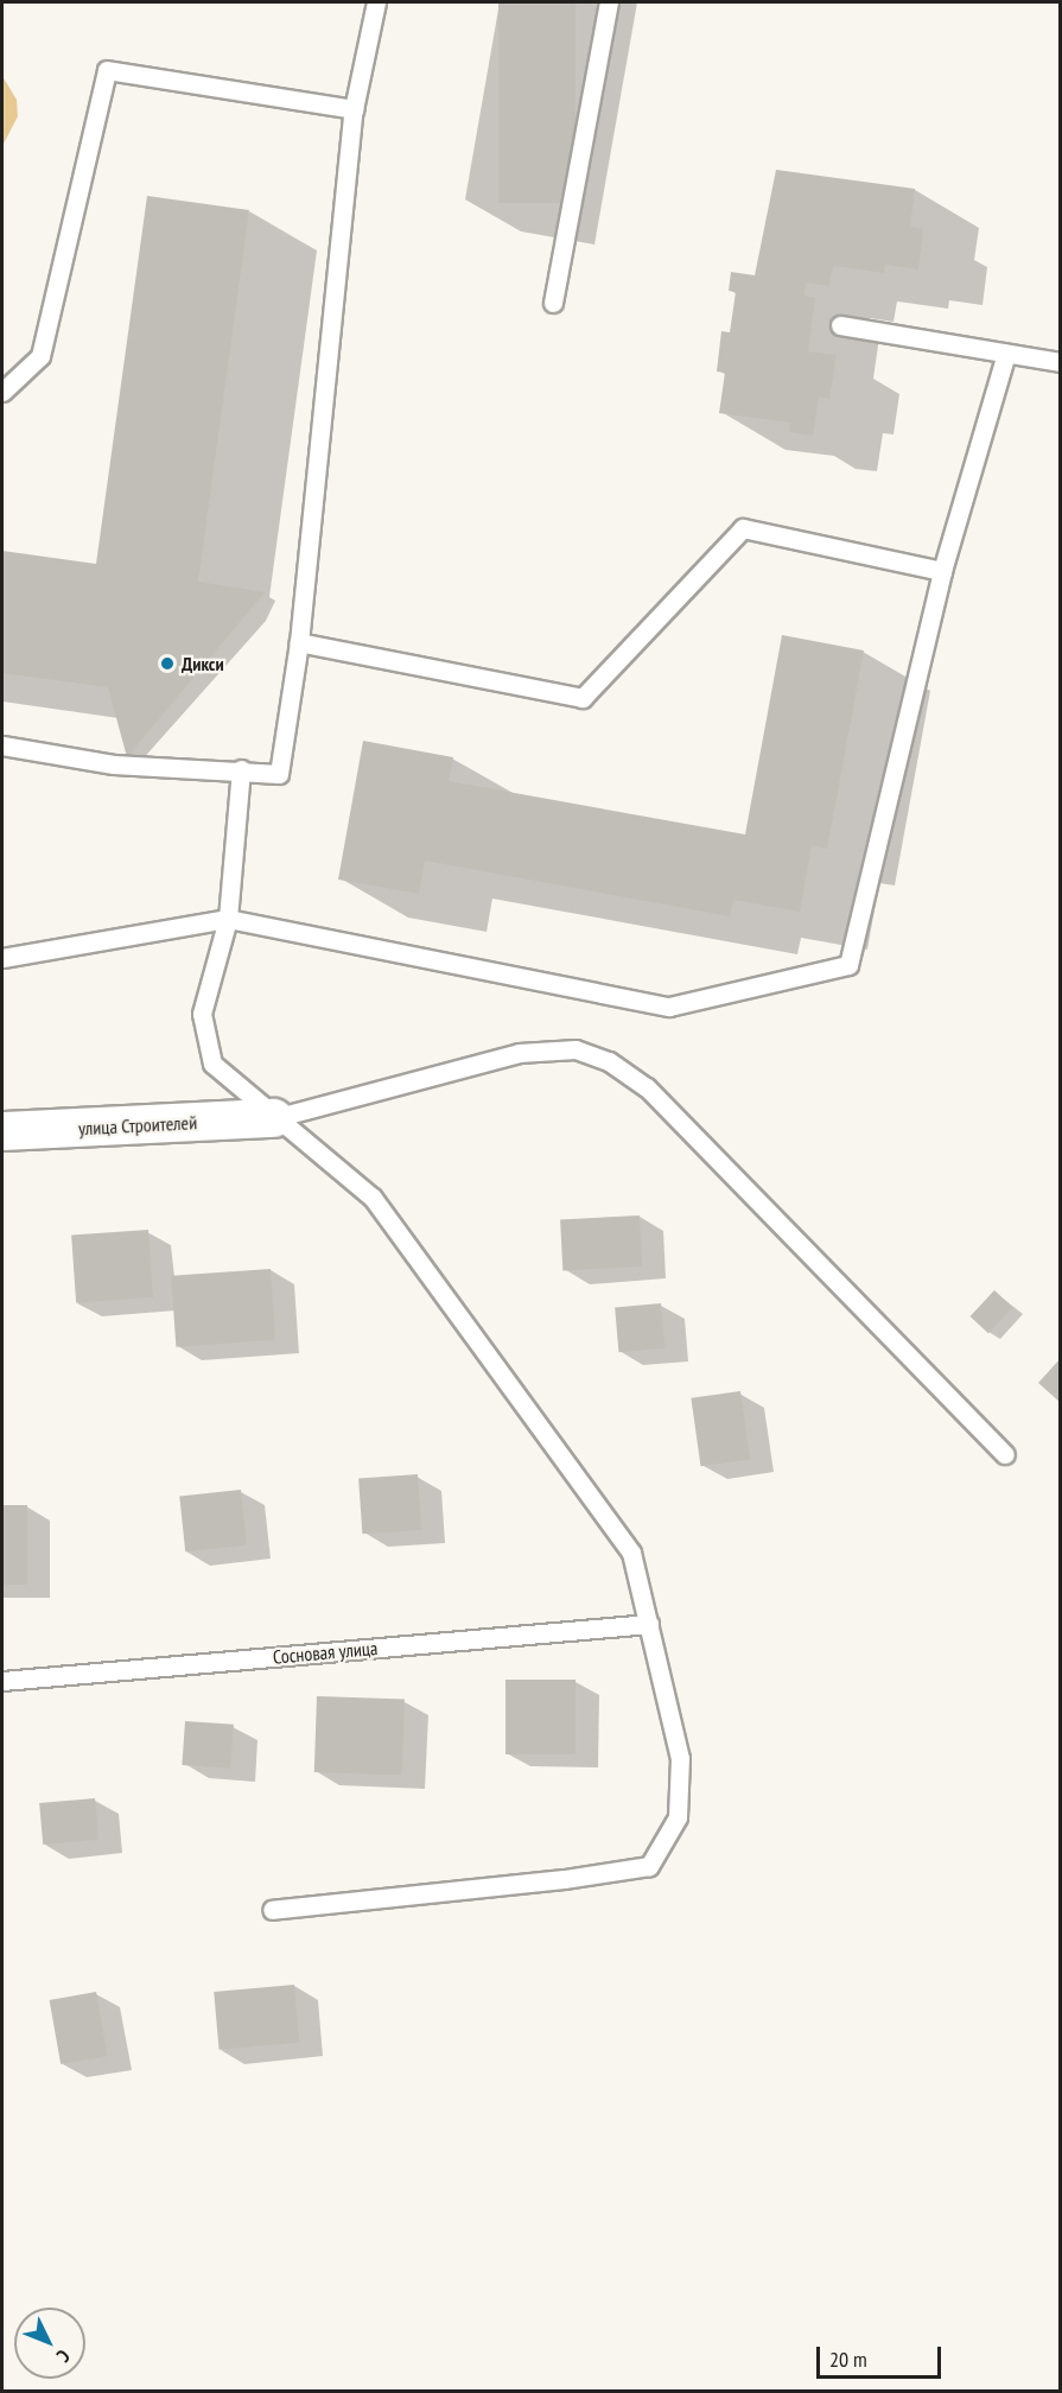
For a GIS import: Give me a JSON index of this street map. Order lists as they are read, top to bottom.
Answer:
{
  "streets": {
    "street": ["улица Строителей"],
    "lane": ["Сосновая улица"]
  },
  "places": ["Дикси"],
  "scale_bar": "20 m",
  "north": "bottom right"
}
